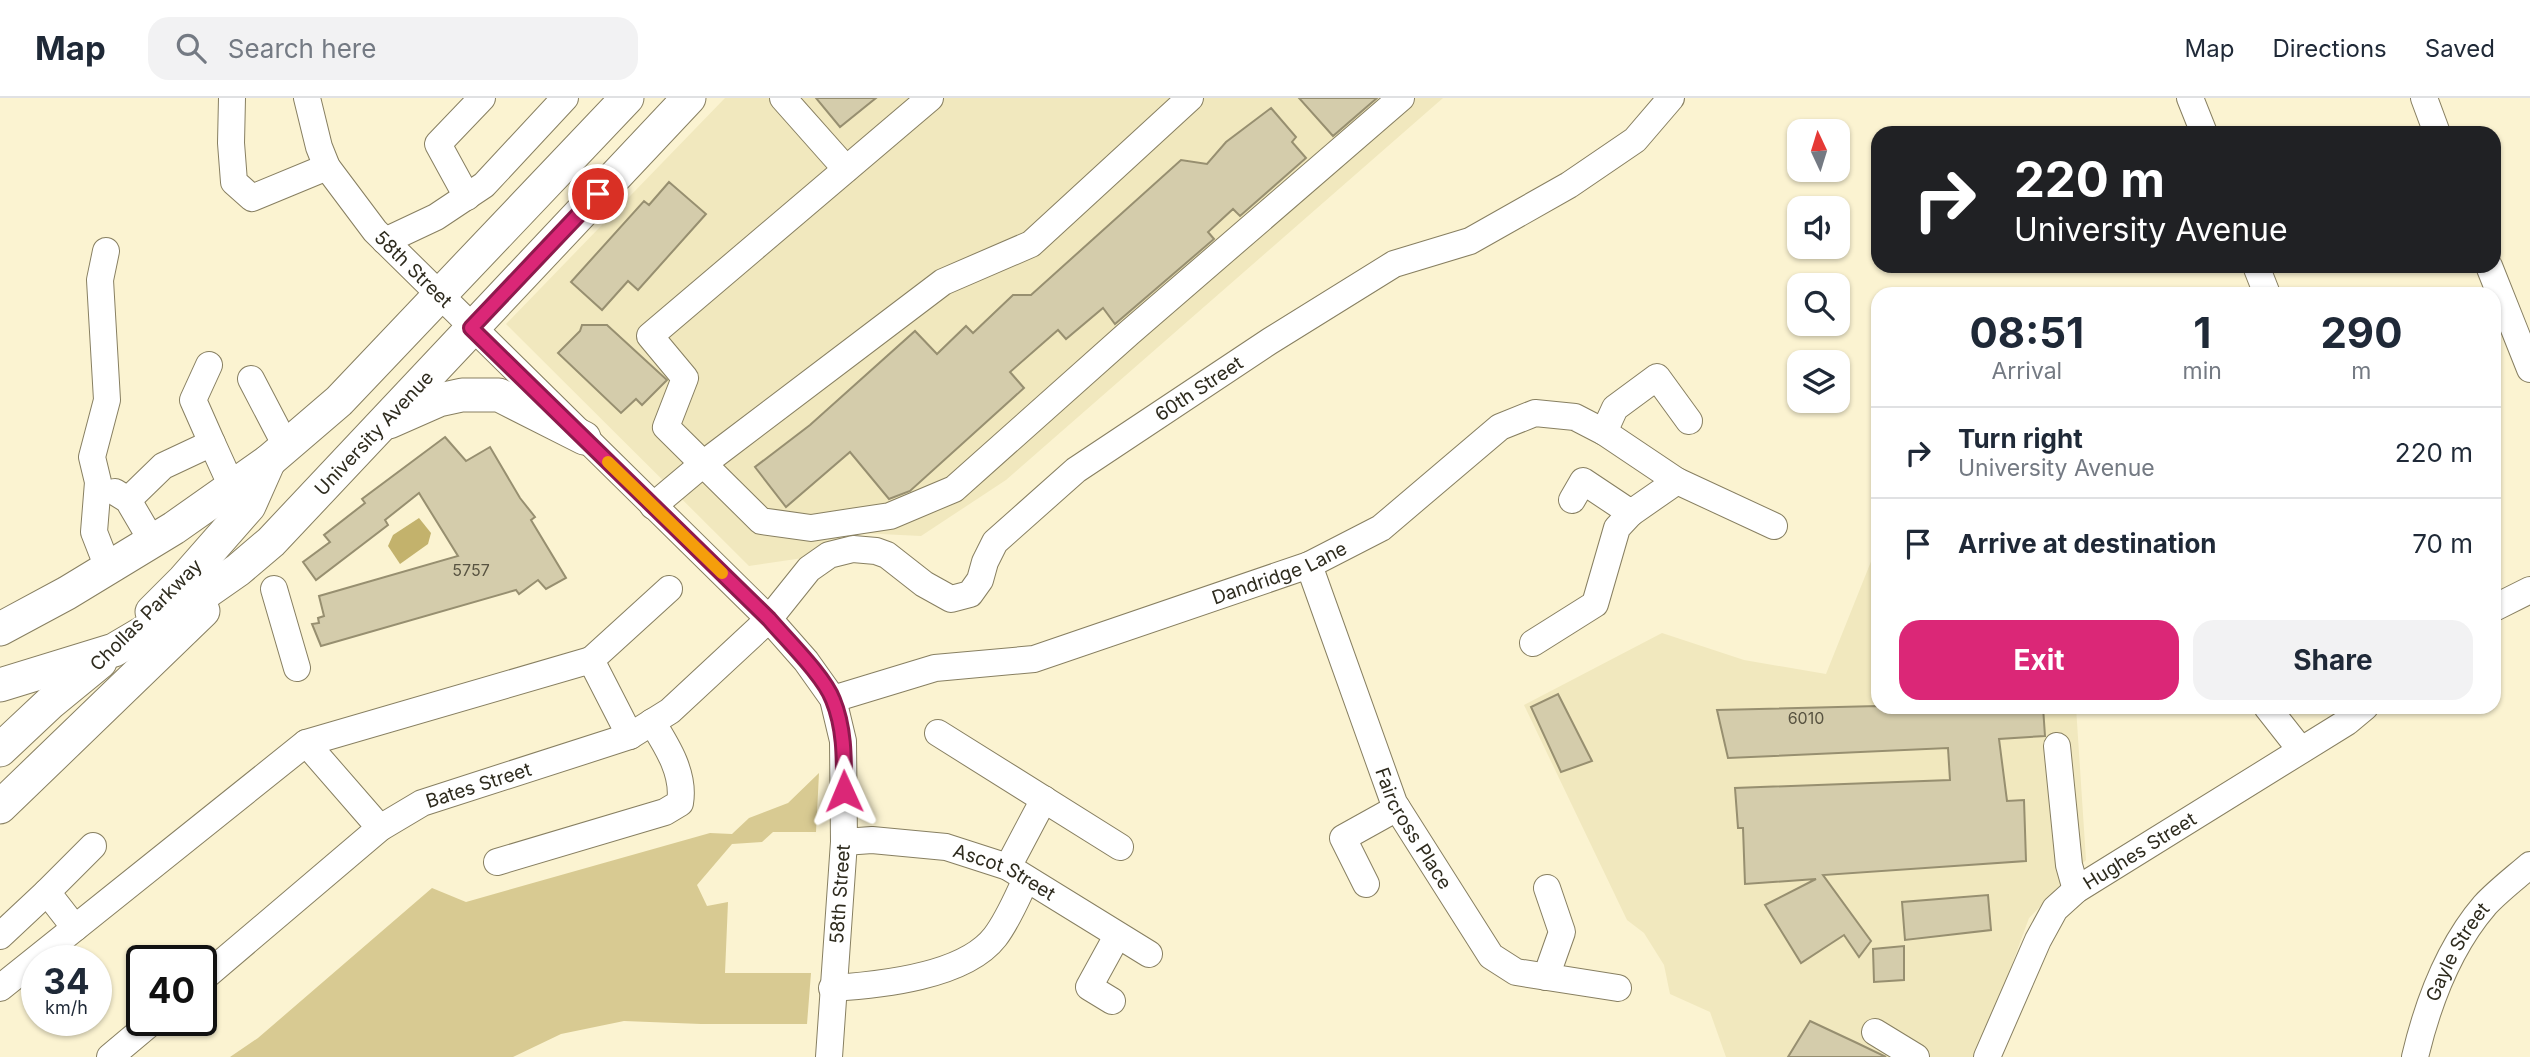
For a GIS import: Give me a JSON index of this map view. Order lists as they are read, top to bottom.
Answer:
{
  "streets": {
    "main road": ["University Avenue", "Chollas Parkway"],
    "street": [
      "58th Street",
      "60th Street",
      "Dandridge Lane",
      "Bates Street",
      "Faircross Place",
      "Hughes Street",
      "Ascot Street",
      "Gayle Street"
    ]
  },
  "crossings": [
    ["58th Street", "60th Street"],
    ["58th Street", "University Avenue"],
    ["58th Street", "Dandridge Lane"],
    ["58th Street", "Bates Street"],
    ["58th Street", "Ascot Street"],
    ["60th Street", "Bates Street"],
    ["University Avenue", "Chollas Parkway"],
    ["Dandridge Lane", "Faircross Place"]
  ],
  "house_numbers": ["5757", "6010"],
  "north": "top",
  "page": {
    "header": "Map",
    "search": "Search here",
    "nav": ["Map", "Directions", "Saved"],
    "turn": ["220 m", "University Avenue"],
    "eta": [
      "08:51",
      "Arrival",
      "1",
      "min",
      "290",
      "m"
    ],
    "list": [
      {
        "name": "Turn right",
        "note": "University Avenue",
        "value": "220 m"
      },
      {
        "name": "Arrive at destination",
        "value": "70 m"
      }
    ],
    "buttons": ["Exit", "Share"],
    "speed": "34 km/h",
    "limit": "40"
  }
}
